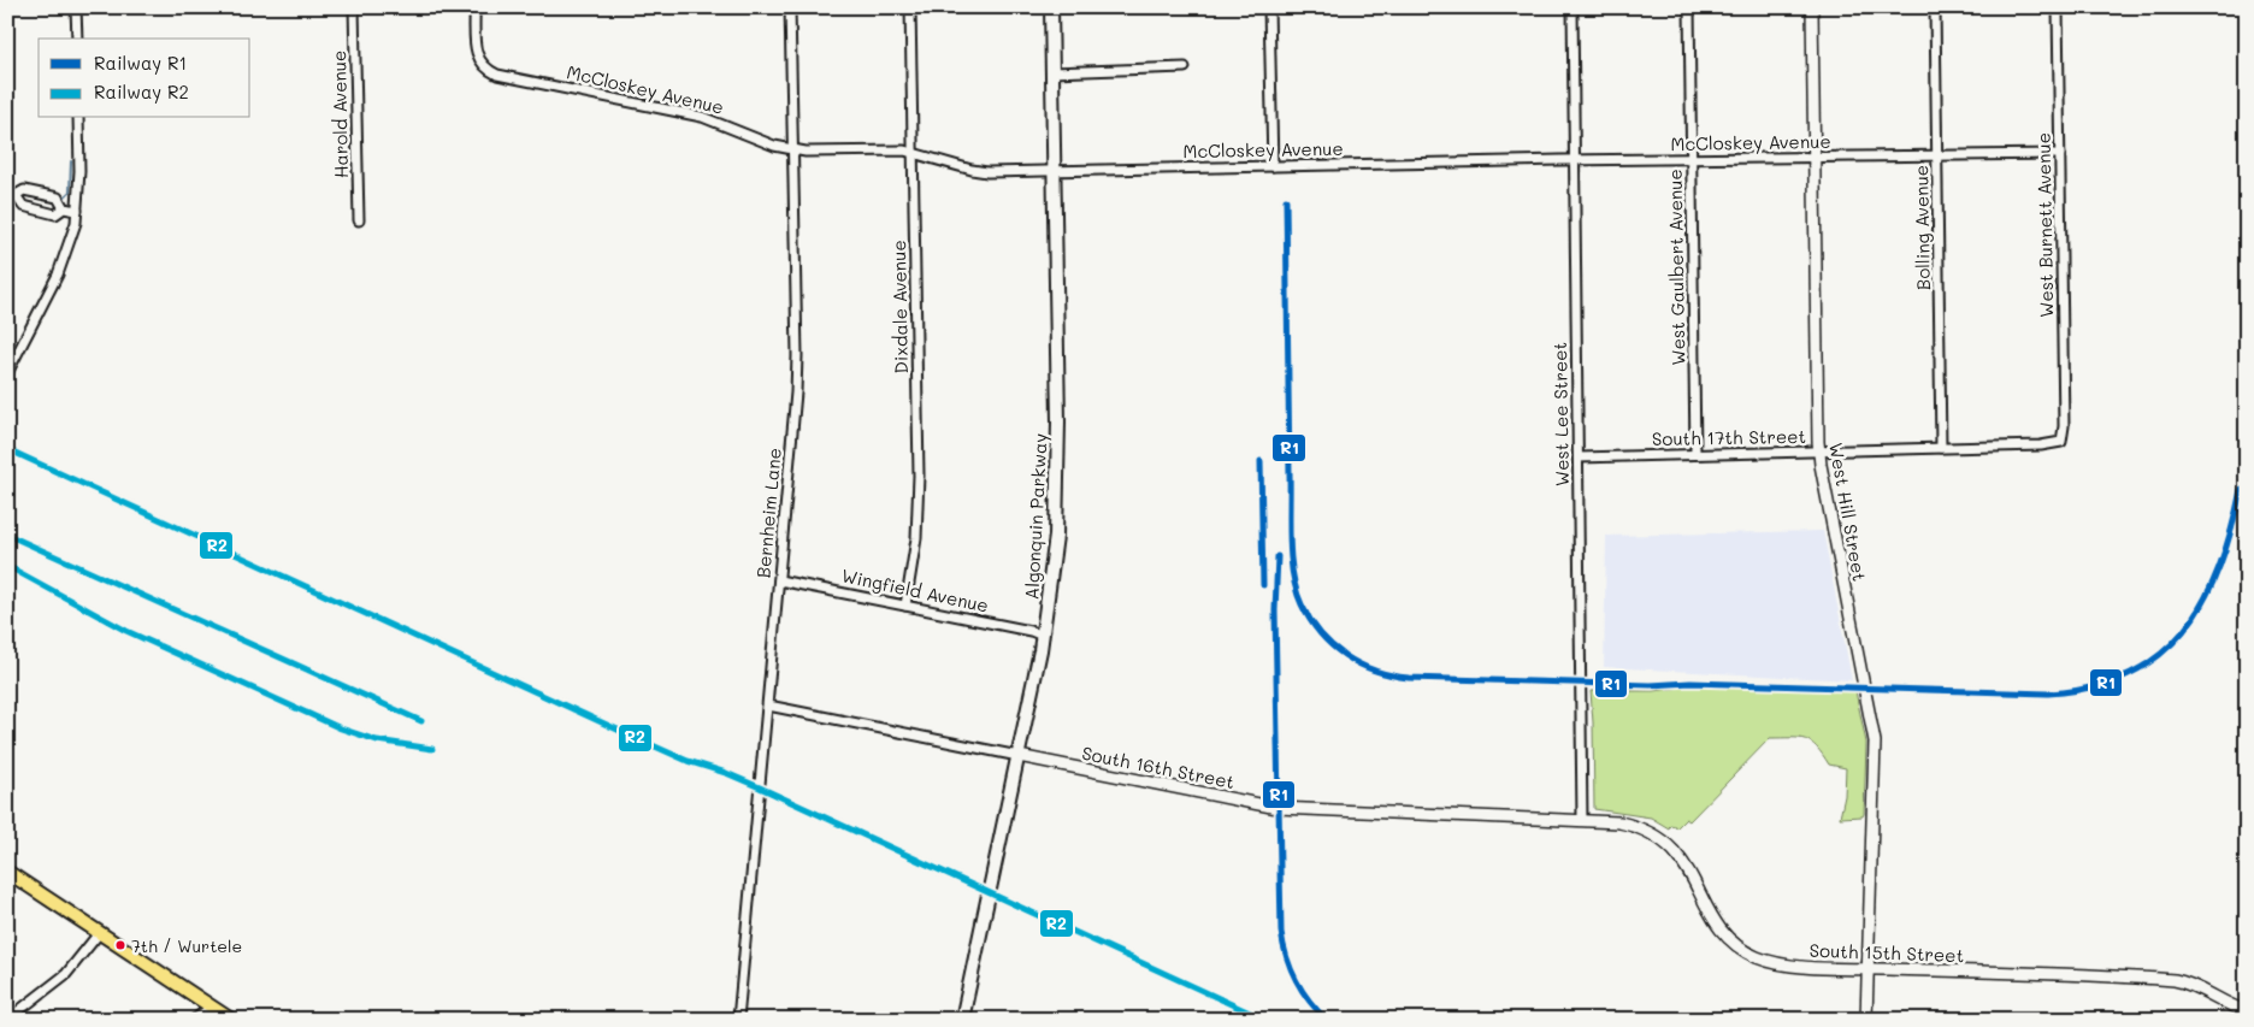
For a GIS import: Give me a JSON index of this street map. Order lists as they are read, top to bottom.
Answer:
{
  "streets": {
    "main road": ["Algonquin Parkway"],
    "street": [
      "McCloskey Avenue",
      "Harold Avenue",
      "West Burnett Avenue",
      "Bolling Avenue",
      "West Gaulbert Avenue",
      "Dixdale Avenue",
      "West Lee Street",
      "South 17th Street",
      "West Hill Street",
      "Bernheim Lane",
      "Wingfield Avenue",
      "South 16th Street",
      "South 15th Street"
    ]
  },
  "crossings": [
    ["McCloskey Avenue", "West Burnett Avenue"],
    ["McCloskey Avenue", "Bolling Avenue"],
    ["McCloskey Avenue", "West Gaulbert Avenue"],
    ["McCloskey Avenue", "Dixdale Avenue"],
    ["McCloskey Avenue", "West Lee Street"],
    ["McCloskey Avenue", "West Hill Street"],
    ["McCloskey Avenue", "Bernheim Lane"],
    ["McCloskey Avenue", "Algonquin Parkway"],
    ["West Burnett Avenue", "South 17th Street"],
    ["Bolling Avenue", "South 17th Street"],
    ["West Gaulbert Avenue", "South 17th Street"],
    ["Dixdale Avenue", "Wingfield Avenue"],
    ["West Lee Street", "South 17th Street"],
    ["West Lee Street", "South 16th Street"],
    ["West Lee Street", "South 15th Street"],
    ["South 17th Street", "West Hill Street"],
    ["West Hill Street", "South 15th Street"],
    ["Bernheim Lane", "Wingfield Avenue"],
    ["Bernheim Lane", "South 16th Street"],
    ["Algonquin Parkway", "Wingfield Avenue"],
    ["Algonquin Parkway", "South 16th Street"],
    ["South 16th Street", "South 15th Street"]
  ],
  "places": ["7th / Wurtele"],
  "lines": ["rail line R1", "rail line R2"],
  "legend": ["Railway R1", "Railway R2"]
}
